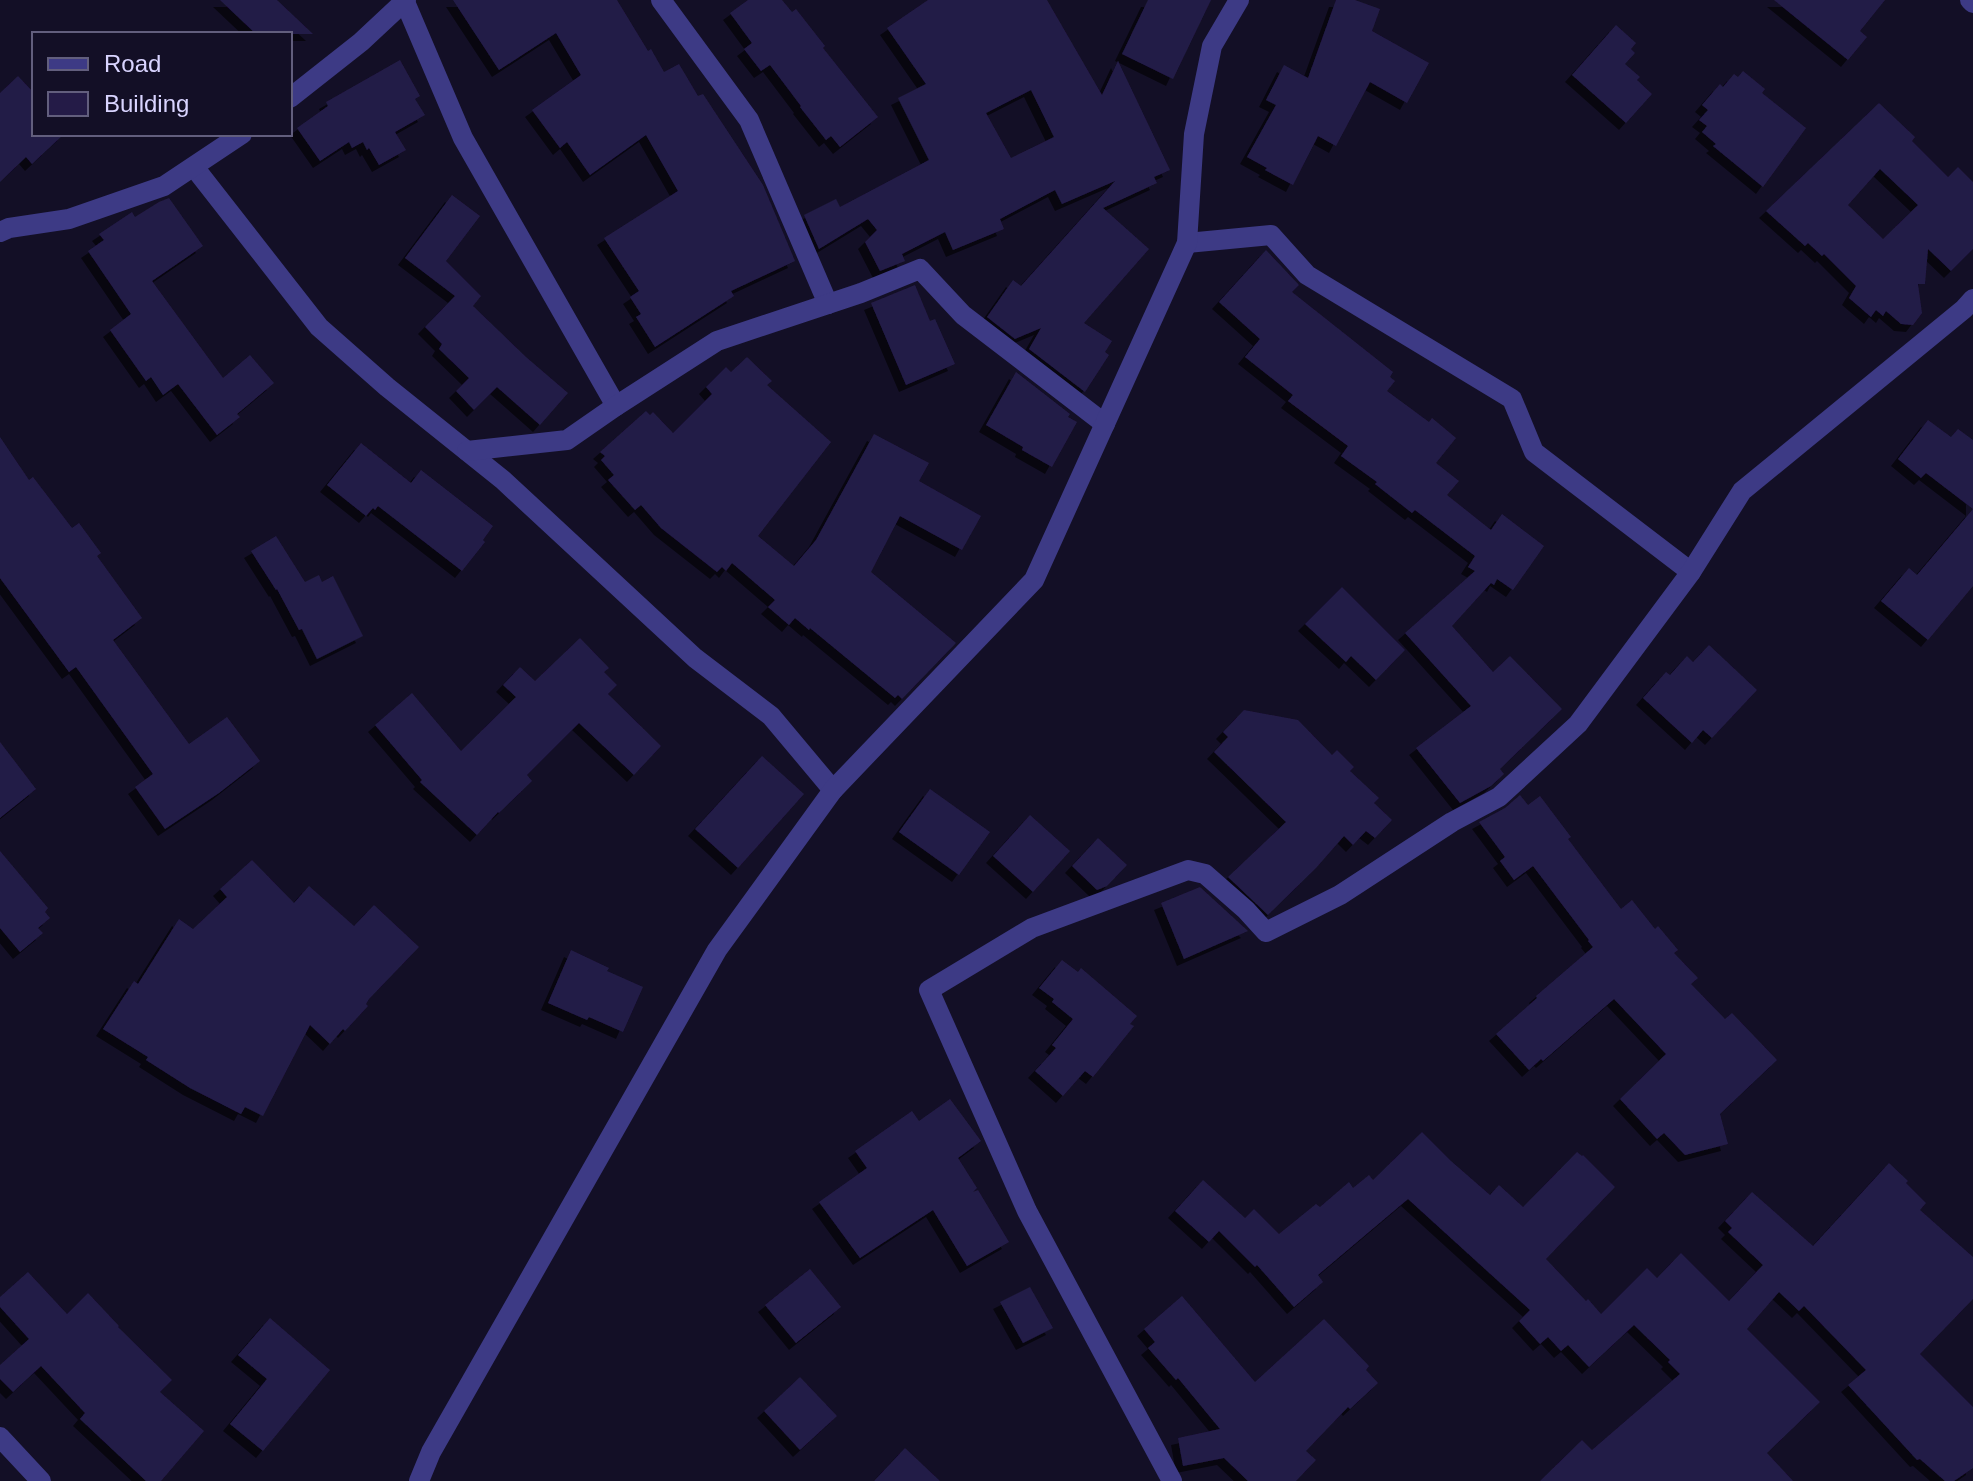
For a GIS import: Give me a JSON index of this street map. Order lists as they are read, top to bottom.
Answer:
{
  "legend": ["Road", "Building"]
}
